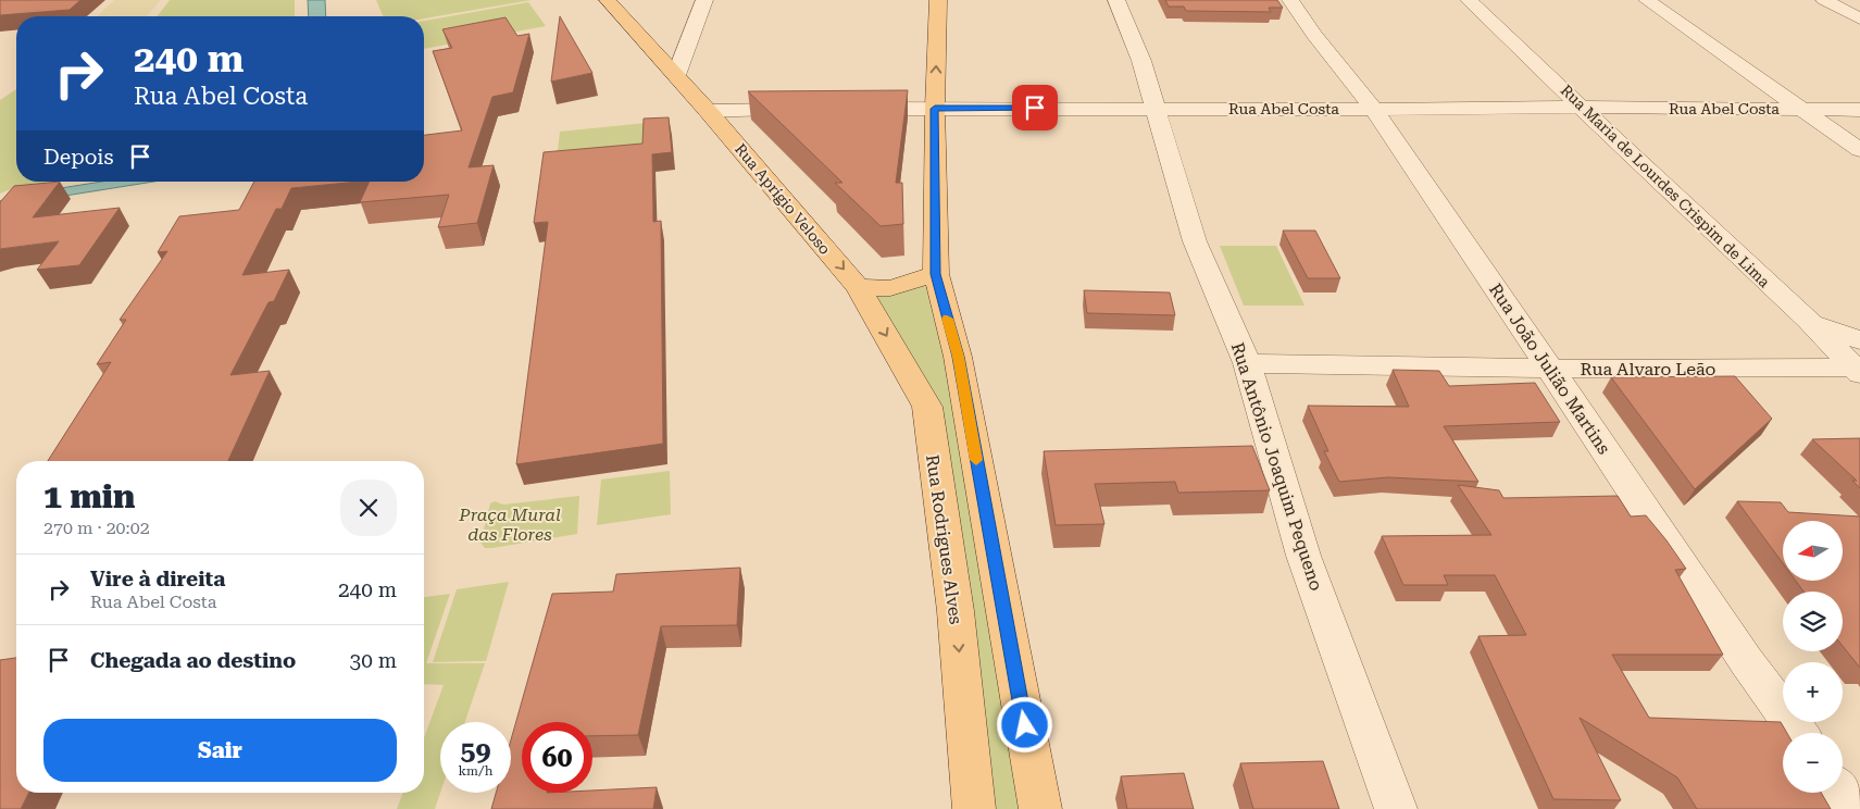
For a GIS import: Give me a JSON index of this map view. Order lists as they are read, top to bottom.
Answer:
{
  "streets": {
    "main road": ["Rua Aprígio Veloso", "Rua Rodrigues Alves"],
    "street": [
      "Rua Abel Costa",
      "Rua Maria de Lourdes Crispim de Lima",
      "Rua João Julião Martins",
      "Rua Alvaro Leão",
      "Rua Antônio Joaquim Pequeno"
    ]
  },
  "crossings": [
    ["Rua Abel Costa", "Rua Maria de Lourdes Crispim de Lima"],
    ["Rua Abel Costa", "Rua João Julião Martins"],
    ["Rua Abel Costa", "Rua Antônio Joaquim Pequeno"],
    ["Rua Aprígio Veloso", "Rua Rodrigues Alves"],
    ["Rua João Julião Martins", "Rua Alvaro Leão"],
    ["Rua Alvaro Leão", "Rua Antônio Joaquim Pequeno"]
  ],
  "one_way": ["Rua Aprígio Veloso"],
  "parks": ["Praça Mural das Flores"],
  "north": "left",
  "page": {
    "turn": ["240 m", "Rua Abel Costa"],
    "then": "Depois",
    "heading": ["1 min", "270 m · 20:02"],
    "map_buttons": ["+", "−"],
    "list": [
      {
        "name": "Vire à direita",
        "note": "Rua Abel Costa",
        "value": "240 m"
      },
      {
        "name": "Chegada ao destino",
        "value": "30 m"
      }
    ],
    "buttons": "Sair",
    "speed": "59 km/h",
    "limit": "60"
  }
}
